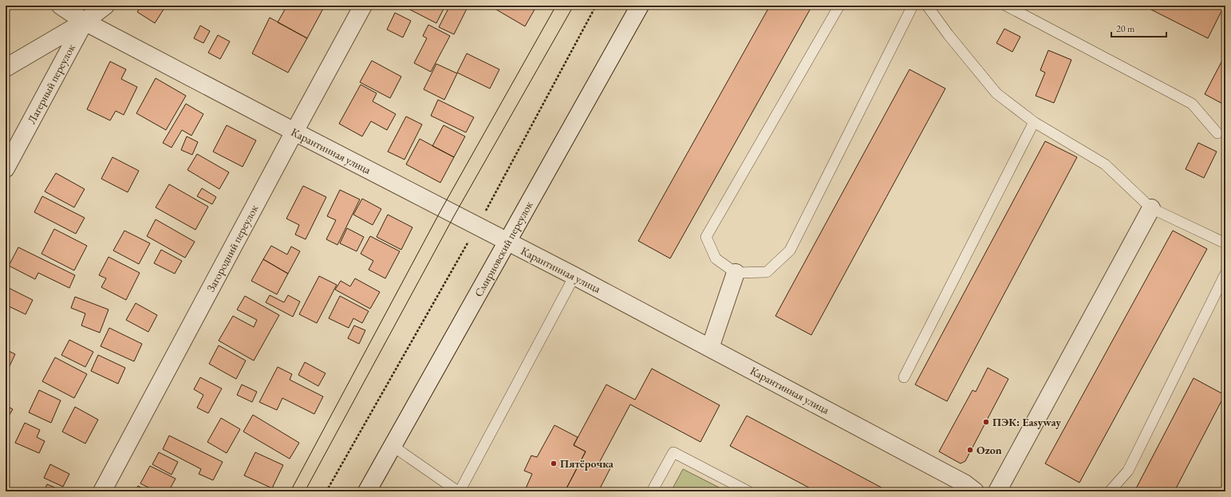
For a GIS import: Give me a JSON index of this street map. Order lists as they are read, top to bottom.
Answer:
{
  "streets": {
    "street": [
      "Лагерный переулок",
      "Карантинная улица",
      "Загородний переулок",
      "Смирновский переулок"
    ]
  },
  "crossings": [
    ["Лагерный переулок", "Карантинная улица"],
    ["Карантинная улица", "Загородний переулок"],
    ["Карантинная улица", "Смирновский переулок"]
  ],
  "places": ["ПЭК: Easyway", "Ozon", "Пятёрочка"],
  "scale_bar": "20 m"
}
